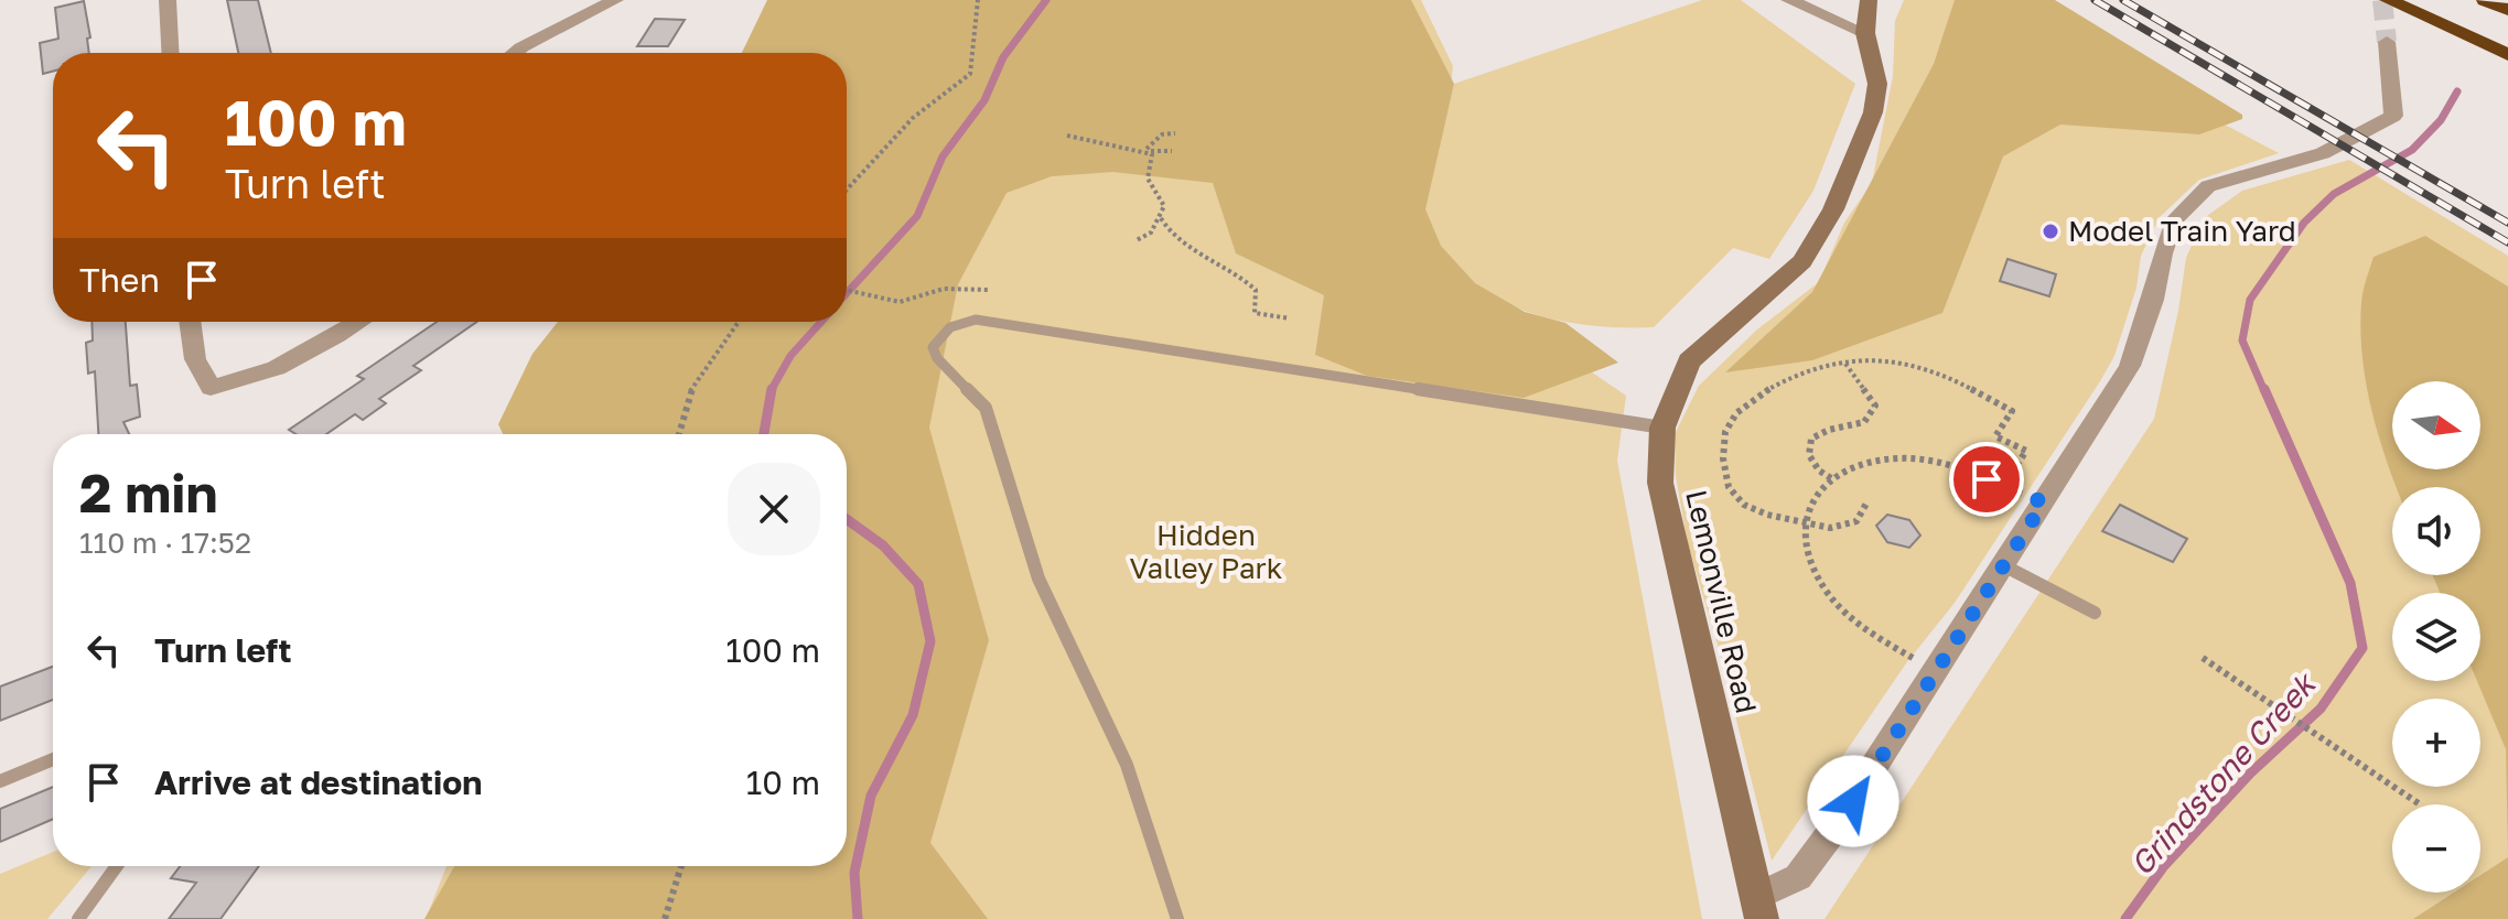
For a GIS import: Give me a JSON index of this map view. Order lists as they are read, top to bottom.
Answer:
{
  "streets": {
    "street": ["Lemonville Road"]
  },
  "water": ["Grindstone Creek"],
  "parks": ["Hidden Valley Park"],
  "places": ["Model Train Yard"],
  "north": "right",
  "page": {
    "turn": ["100 m", "Turn left"],
    "then": "Then",
    "map_buttons": ["+", "−"],
    "heading": ["2 min", "110 m · 17:52"],
    "list": [
      {
        "name": "Turn left",
        "value": "100 m"
      },
      {
        "name": "Arrive at destination",
        "value": "10 m"
      }
    ]
  }
}
